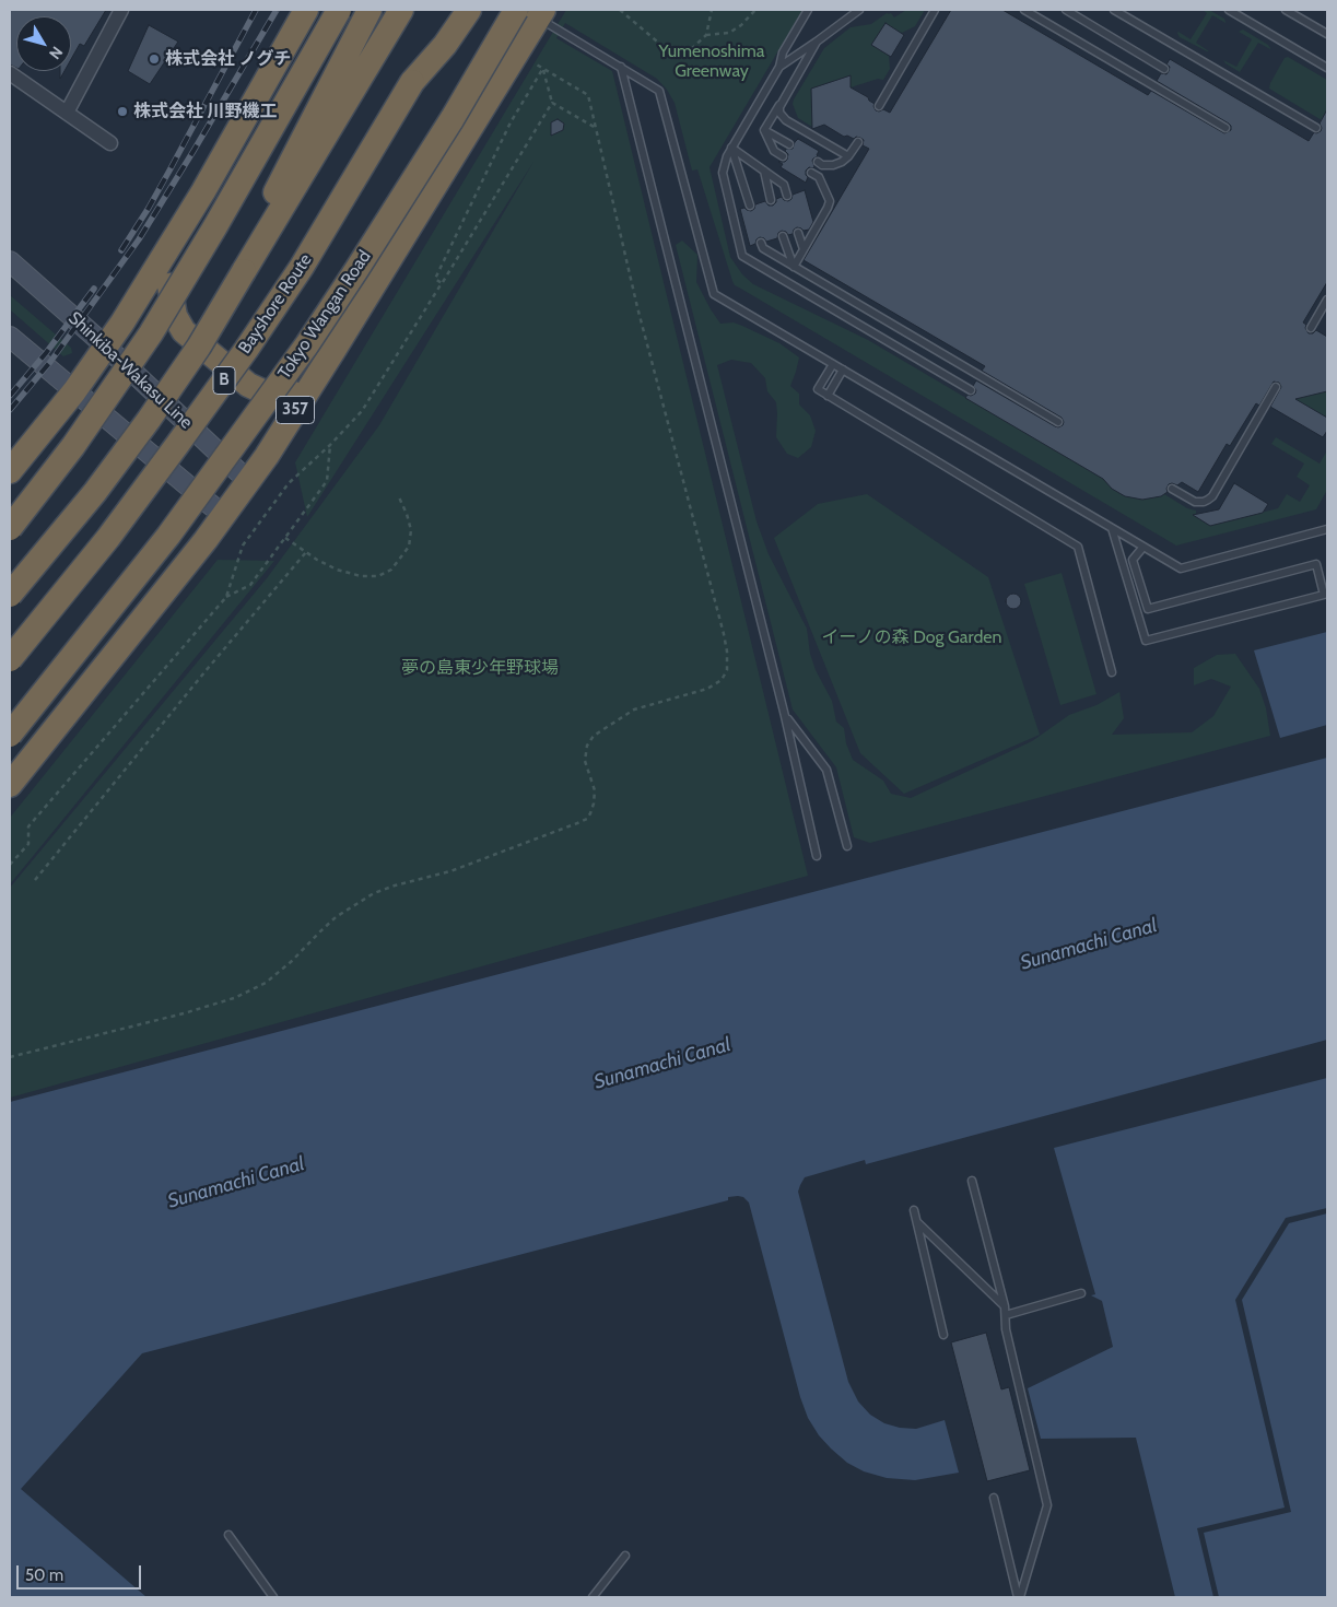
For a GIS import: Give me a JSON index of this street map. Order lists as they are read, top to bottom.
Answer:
{
  "streets": {
    "highway": [
      "Bayshore Route",
      "Tokyo Wangan Road",
      "B",
      "357"
    ],
    "street": ["Shinkiba-Wakasu Line"]
  },
  "crossings": [
    ["Tokyo Wangan Road", "357"],
    ["Shinkiba-Wakasu Line", "357"]
  ],
  "water": ["Sunamachi Canal"],
  "parks": ["Yumenoshima Greenway", "イーノの森 Dog Garden", "夢の島東少年野球場"],
  "places": ["株式会社 ノグチ", "株式会社 川野機工"],
  "scale_bar": "50 m",
  "north": "bottom right"
}
